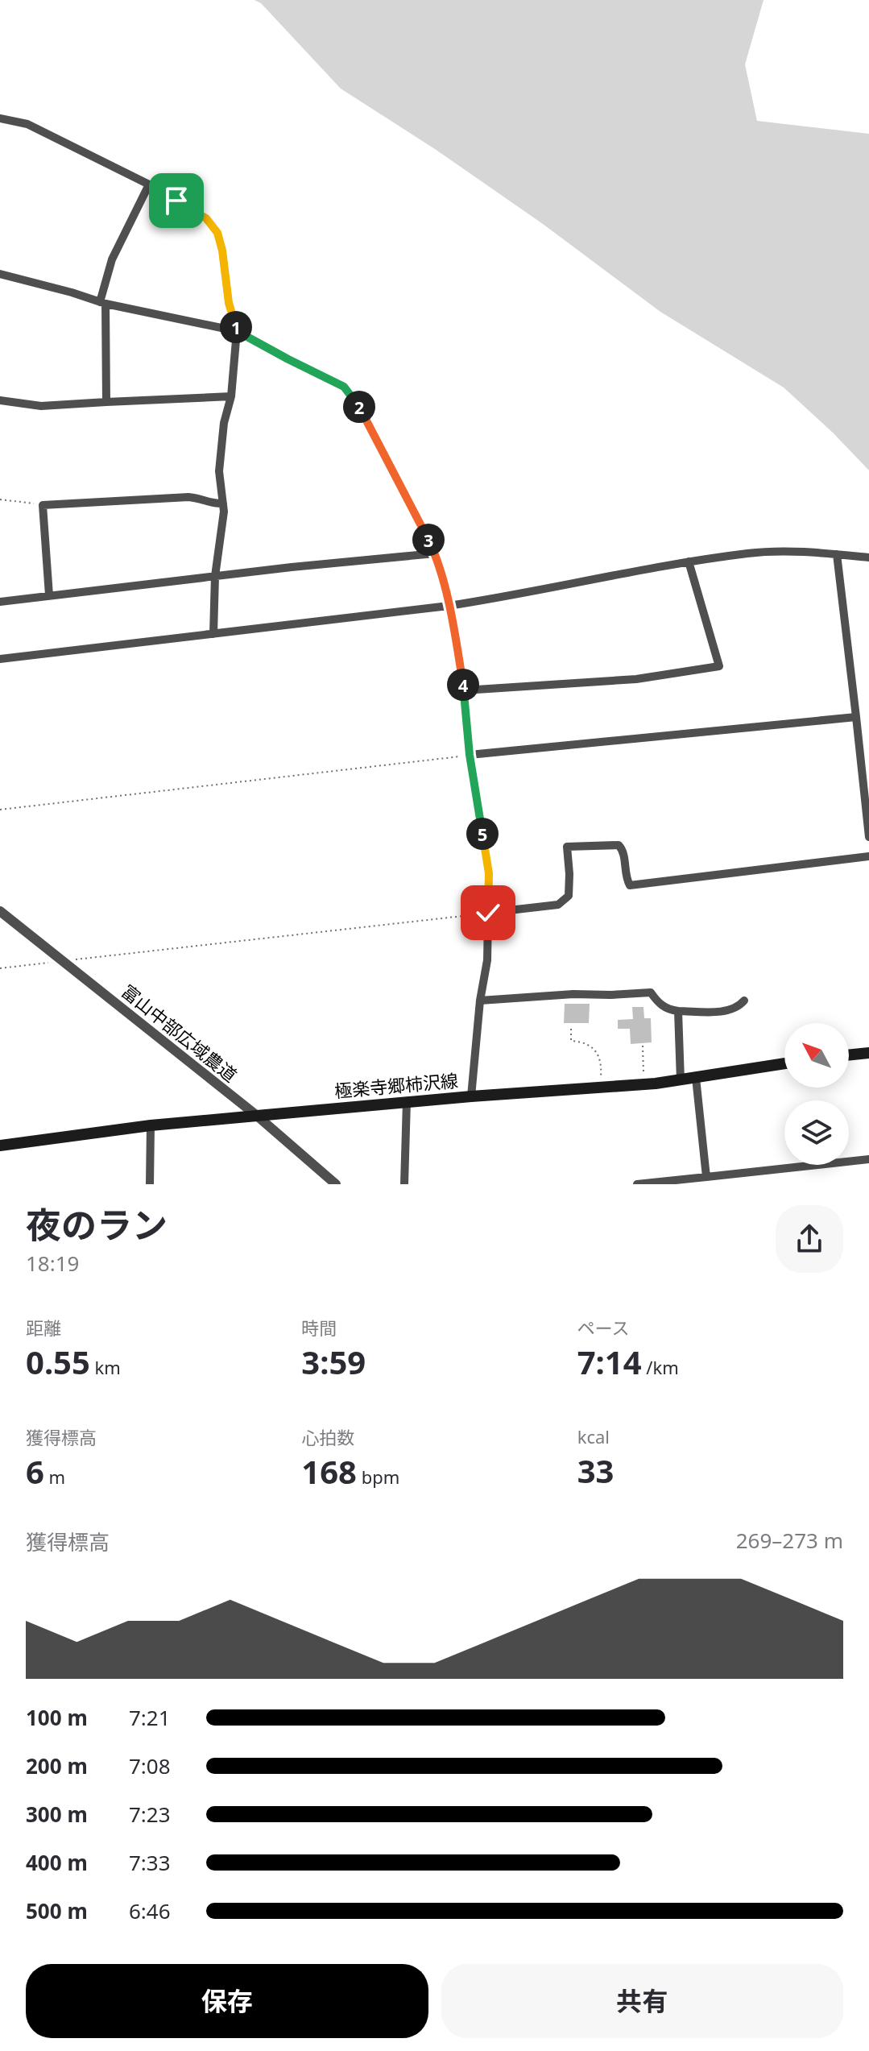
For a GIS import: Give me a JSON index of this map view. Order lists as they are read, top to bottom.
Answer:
{
  "streets": {
    "main road": ["極楽寺郷柿沢線"],
    "street": ["富山中部広域農道"]
  },
  "crossings": [
    ["富山中部広域農道", "極楽寺郷柿沢線"]
  ],
  "north": "top left",
  "page": {
    "pins": [
      "1",
      "2",
      "3",
      "4",
      "5"
    ],
    "heading": ["夜のラン", "18:19"],
    "stats": [
      ["距離", "0.55 km"],
      ["時間", "3:59"],
      ["ペース", "7:14 /km"],
      ["獲得標高", "6 m"],
      ["心拍数", "168 bpm"],
      ["kcal", "33"]
    ],
    "chart": ["獲得標高", "269–273 m"],
    "list": [
      {
        "name": "100 m",
        "note": "7:21"
      },
      {
        "name": "200 m",
        "note": "7:08"
      },
      {
        "name": "300 m",
        "note": "7:23"
      },
      {
        "name": "400 m",
        "note": "7:33"
      },
      {
        "name": "500 m",
        "note": "6:46"
      }
    ],
    "buttons": ["保存", "共有"]
  }
}
